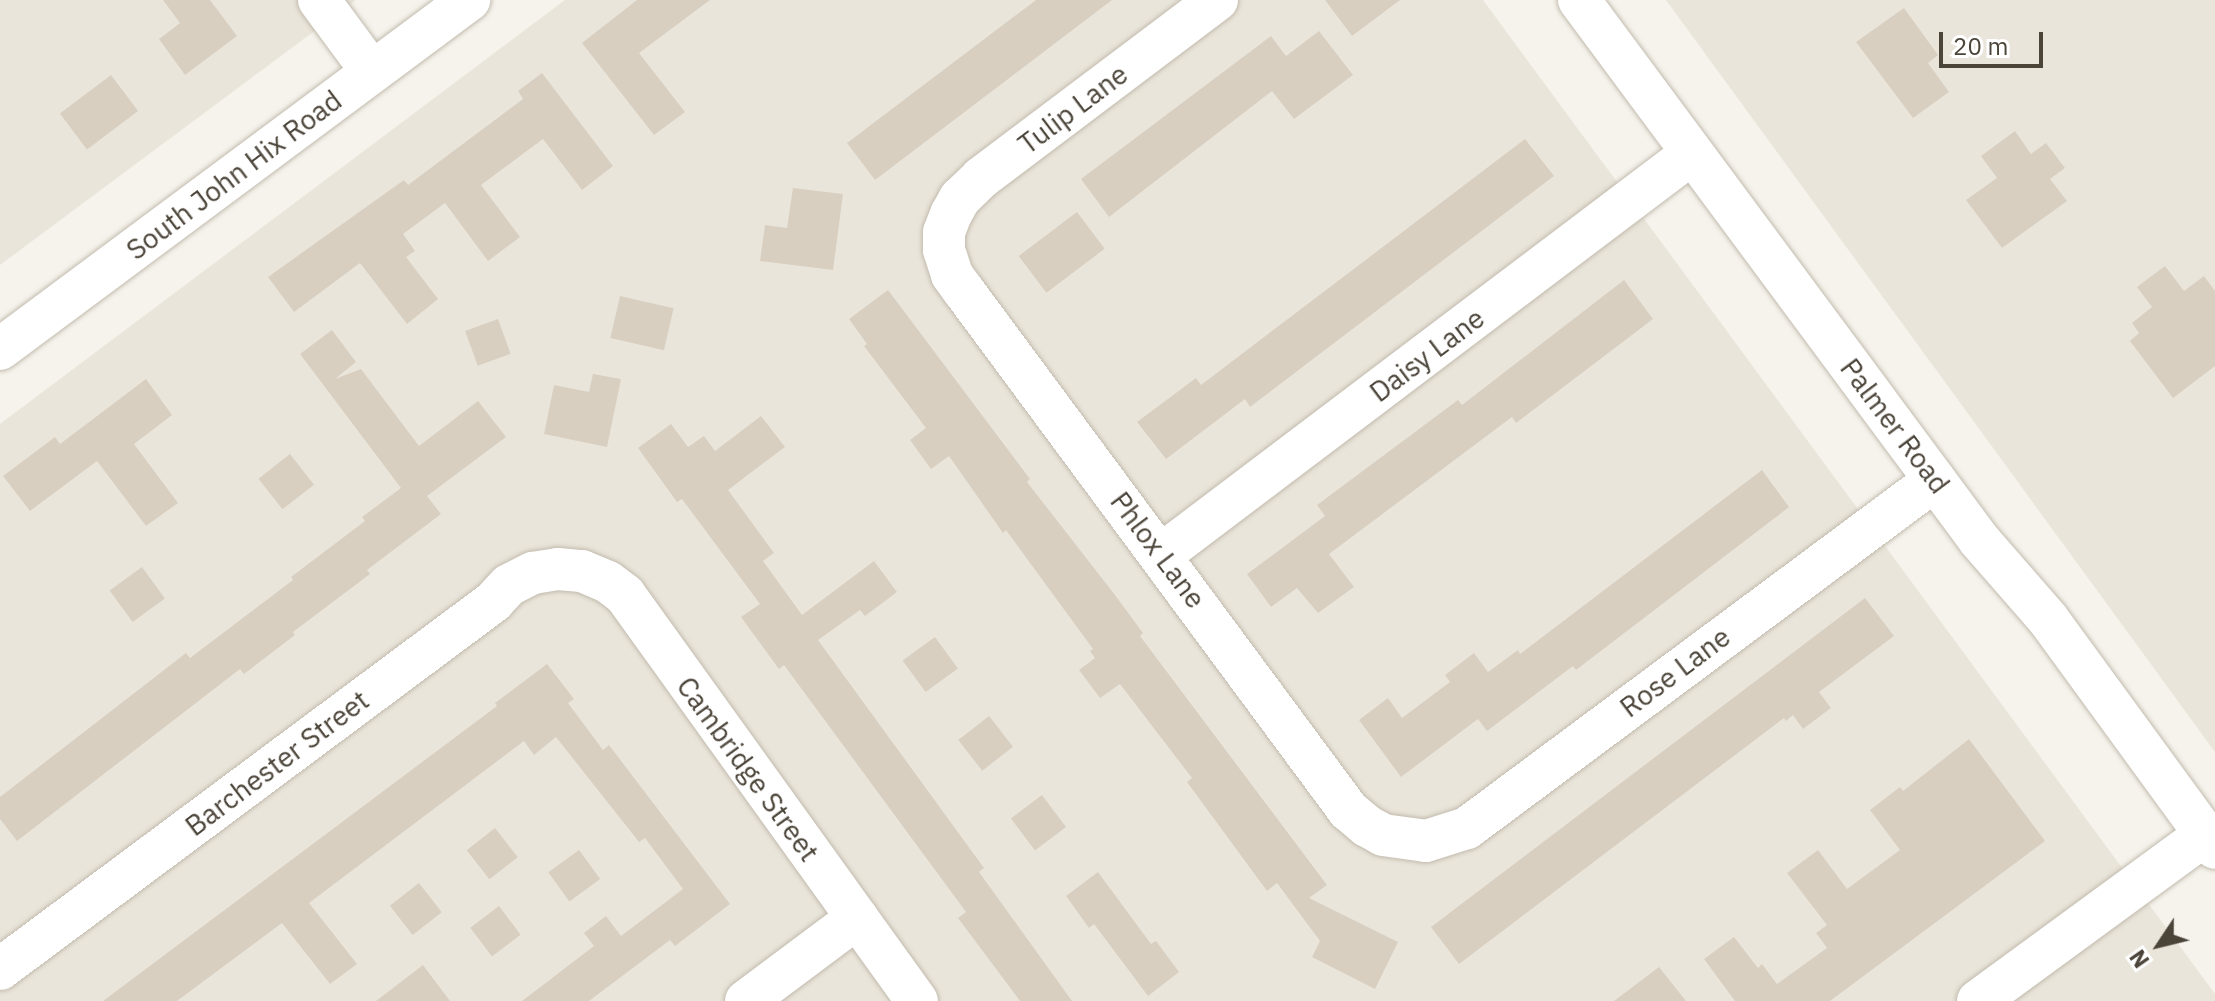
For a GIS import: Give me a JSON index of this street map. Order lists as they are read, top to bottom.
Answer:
{
  "streets": {
    "street": [
      "Tulip Lane",
      "South John Hix Road",
      "Daisy Lane",
      "Palmer Road",
      "Phlox Lane",
      "Rose Lane",
      "Barchester Street",
      "Cambridge Street"
    ]
  },
  "crossings": [
    ["Tulip Lane", "Phlox Lane"],
    ["Daisy Lane", "Palmer Road"],
    ["Daisy Lane", "Phlox Lane"],
    ["Palmer Road", "Rose Lane"],
    ["Phlox Lane", "Rose Lane"],
    ["Barchester Street", "Cambridge Street"]
  ],
  "scale_bar": "20 m",
  "north": "bottom left"
}
